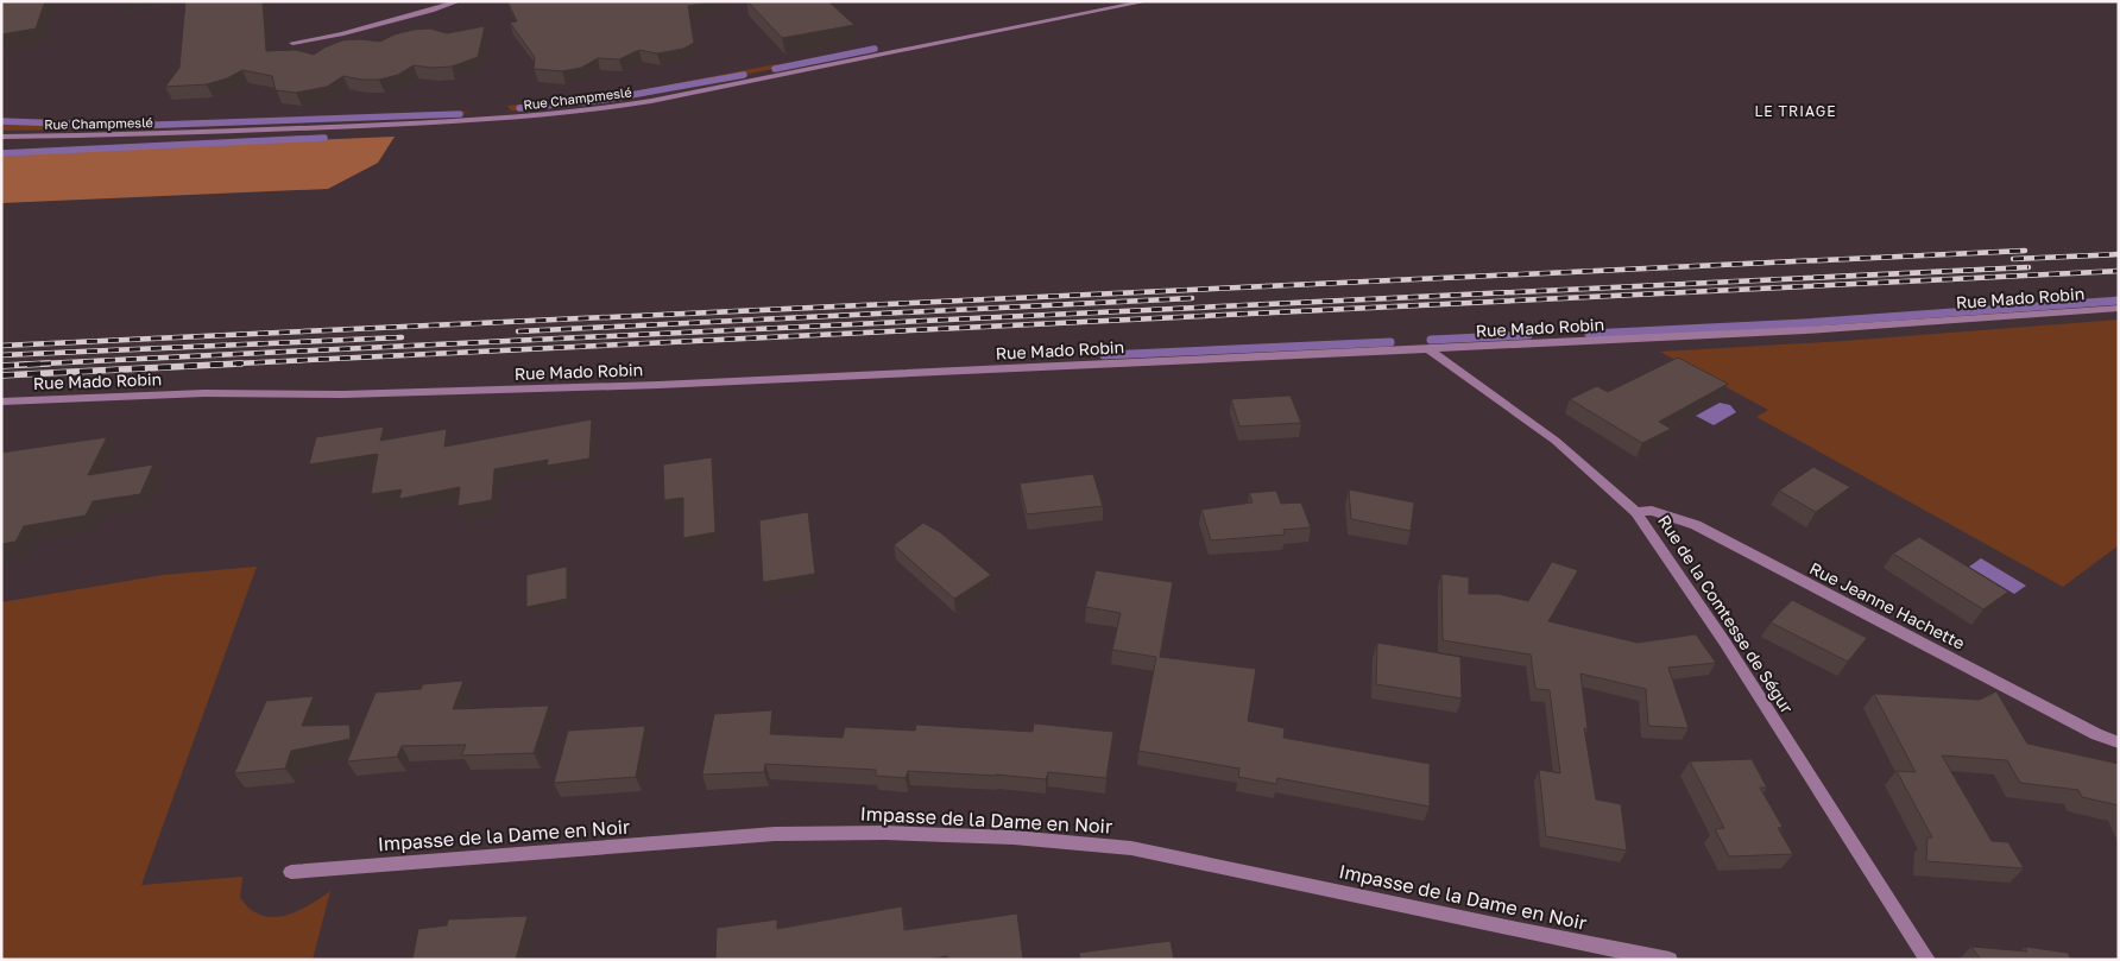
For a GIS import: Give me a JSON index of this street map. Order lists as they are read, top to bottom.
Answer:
{
  "streets": {
    "street": [
      "Rue Champmeslé",
      "Rue Mado Robin",
      "Rue Jeanne Hachette",
      "Rue de la Comtesse de Ségur",
      "Impasse de la Dame en Noir"
    ]
  },
  "crossings": [
    ["Rue Mado Robin", "Rue de la Comtesse de Ségur"],
    ["Rue Jeanne Hachette", "Rue de la Comtesse de Ségur"]
  ],
  "districts": ["LE TRIAGE"]
}
